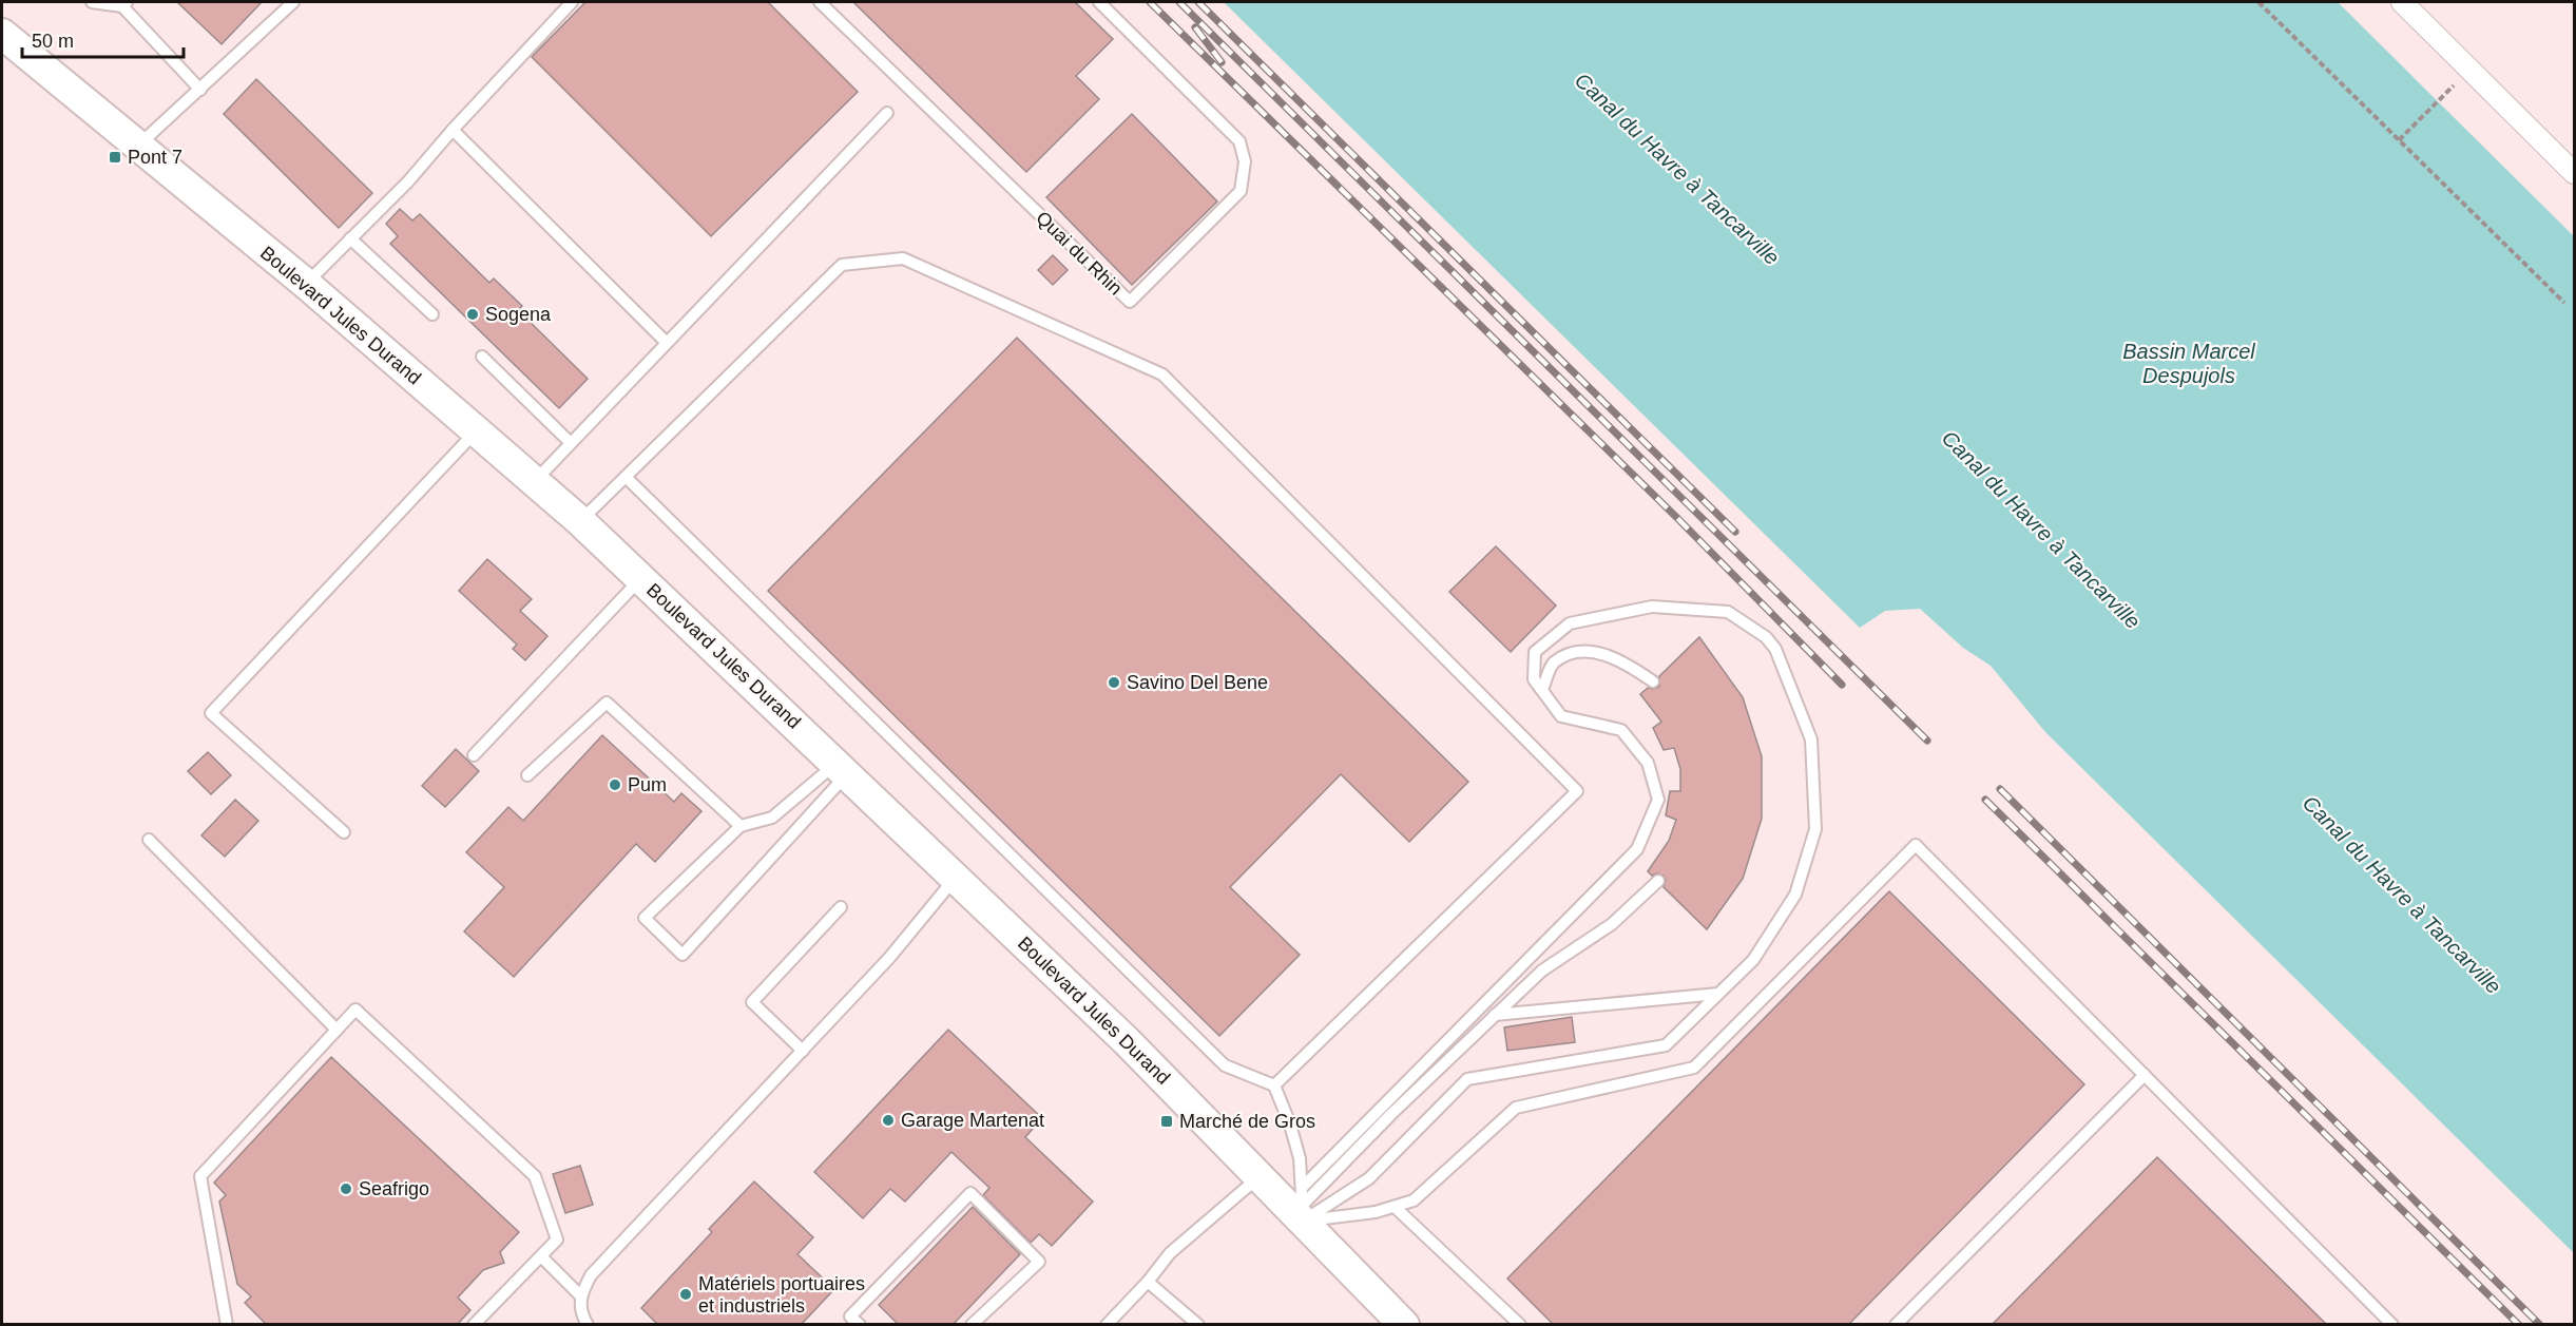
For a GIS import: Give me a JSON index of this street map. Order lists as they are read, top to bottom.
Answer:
{
  "streets": {
    "main road": ["Boulevard Jules Durand"],
    "lane": ["Quai du Rhin"]
  },
  "water": ["Canal du Havre à Tancarville", "Bassin Marcel Despujols"],
  "places": {
    "transit": ["Pont 7", "Marché de Gros"],
    "other": [
      "Sogena",
      "Savino Del Bene",
      "Pum",
      "Garage Martenat",
      "Seafrigo",
      "Matériels portuaires et industriels"
    ]
  },
  "scale_bar": "50 m"
}
